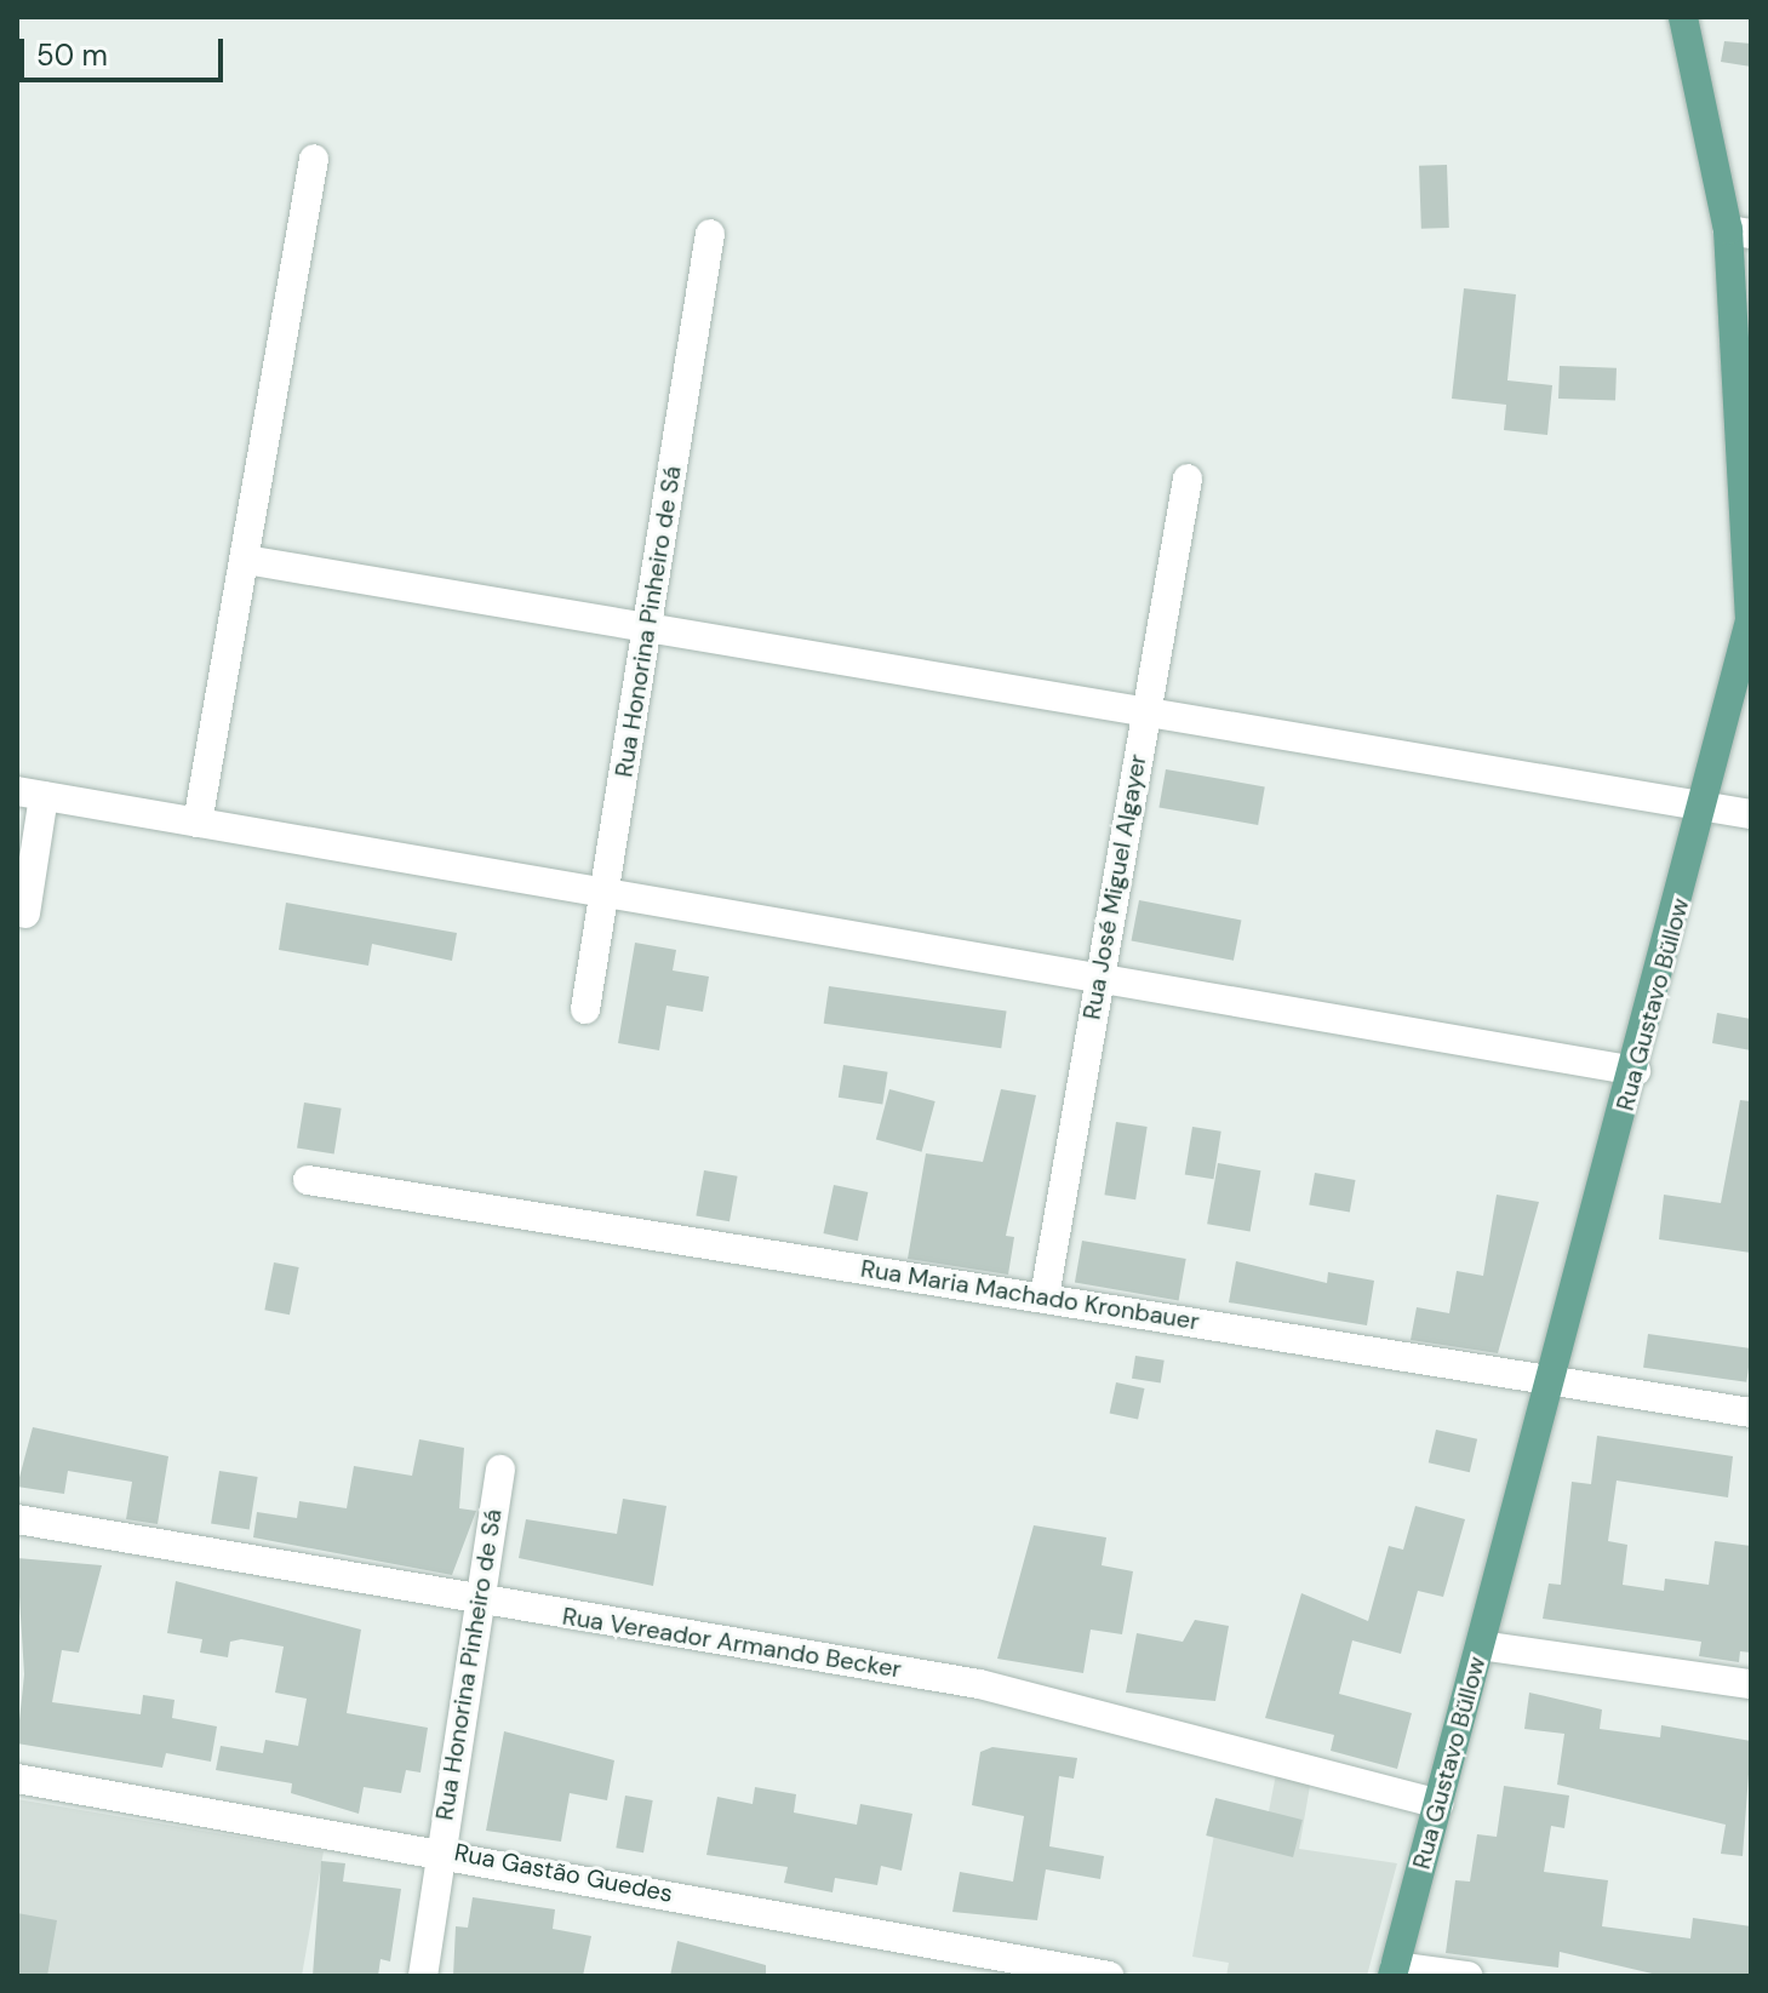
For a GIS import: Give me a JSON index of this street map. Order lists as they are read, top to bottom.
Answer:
{
  "streets": {
    "main road": ["Rua Gustavo Büllow"],
    "street": [
      "Rua Honorina Pinheiro de Sá",
      "Rua José Miguel Algayer",
      "Rua Maria Machado Kronbauer",
      "Rua Vereador Armando Becker",
      "Rua Gastão Guedes"
    ]
  },
  "crossings": [
    ["Rua Honorina Pinheiro de Sá", "Rua Vereador Armando Becker"],
    ["Rua Honorina Pinheiro de Sá", "Rua Gastão Guedes"],
    ["Rua José Miguel Algayer", "Rua Maria Machado Kronbauer"],
    ["Rua Gustavo Büllow", "Rua Maria Machado Kronbauer"],
    ["Rua Gustavo Büllow", "Rua Vereador Armando Becker"]
  ],
  "scale_bar": "50 m"
}
